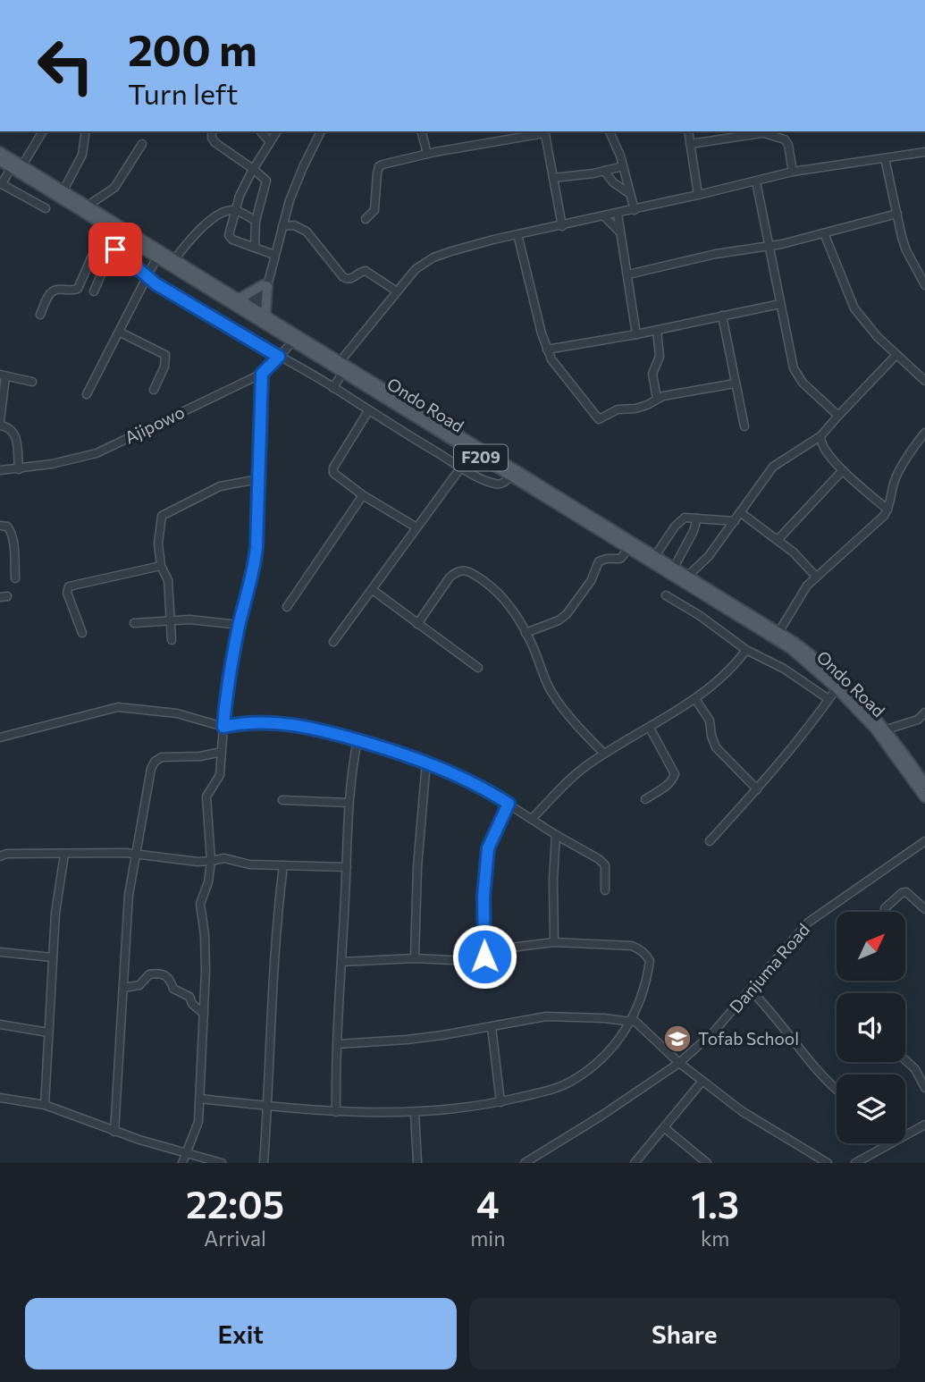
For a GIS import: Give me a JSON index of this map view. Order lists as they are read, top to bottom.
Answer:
{
  "streets": {
    "main road": ["Ondo Road", "F209"],
    "street": ["Ajipowo", "Danjuma Road"]
  },
  "crossings": [
    ["Ondo Road", "Ajipowo"]
  ],
  "places": {
    "school or university": ["Tofab School"]
  },
  "north": "top right",
  "page": {
    "turn": ["200 m", "Turn left"],
    "eta": [
      "22:05",
      "Arrival",
      "4",
      "min",
      "1.3",
      "km"
    ],
    "buttons": ["Exit", "Share"]
  }
}
